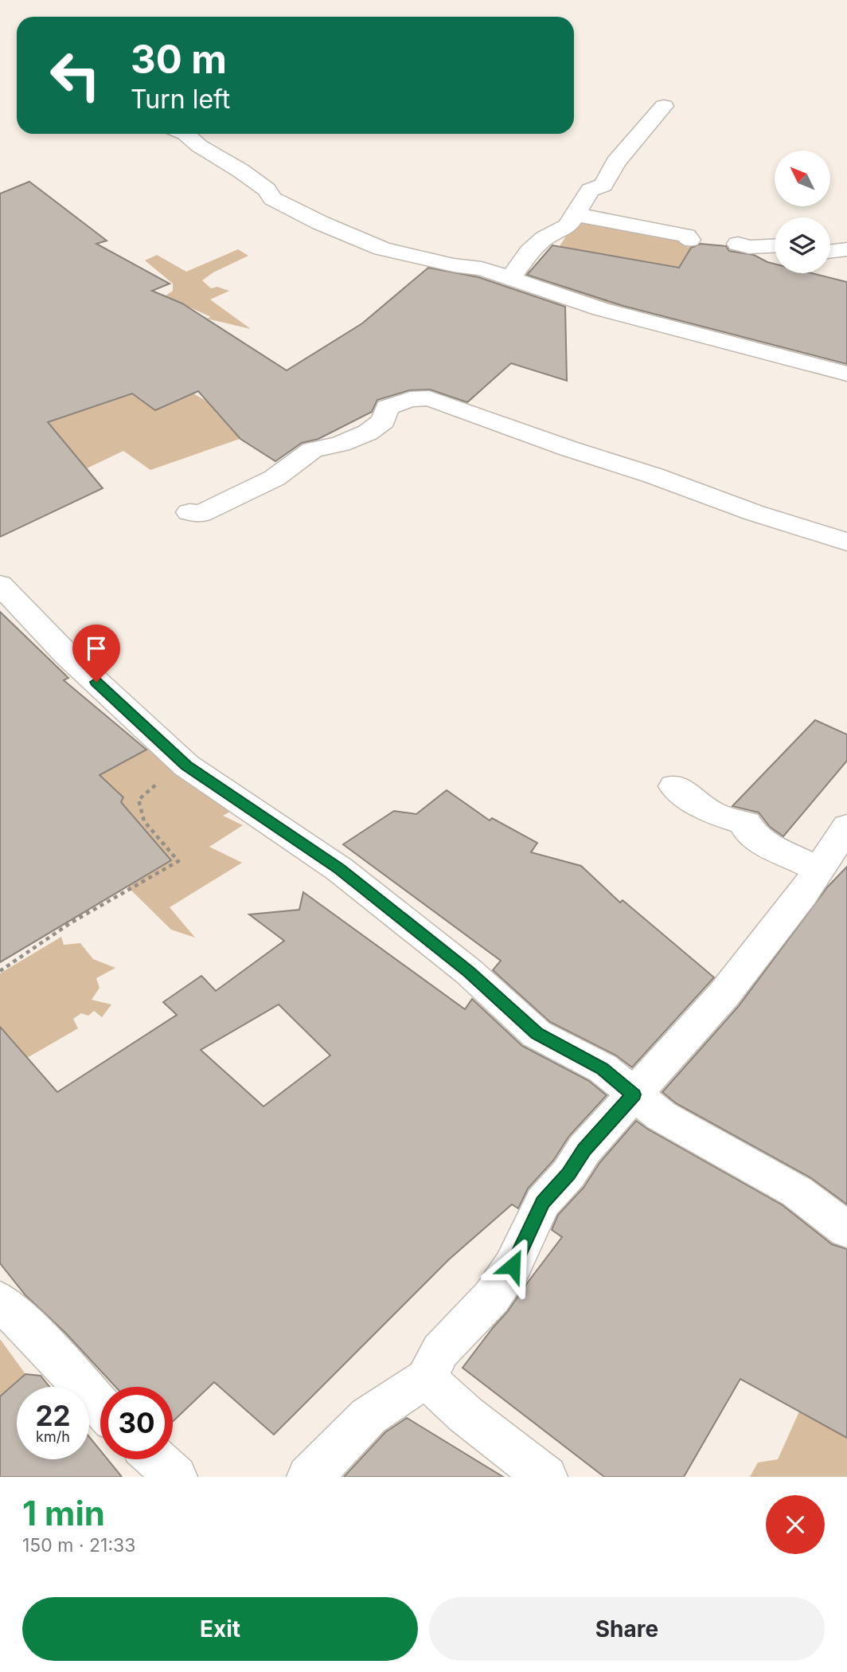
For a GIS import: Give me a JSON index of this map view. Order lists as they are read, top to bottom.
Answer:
{
  "north": "top left",
  "page": {
    "turn": ["30 m", "Turn left"],
    "speed": "22 km/h",
    "limit": "30",
    "heading": ["1 min", "150 m · 21:33"],
    "buttons": ["Exit", "Share"]
  }
}
